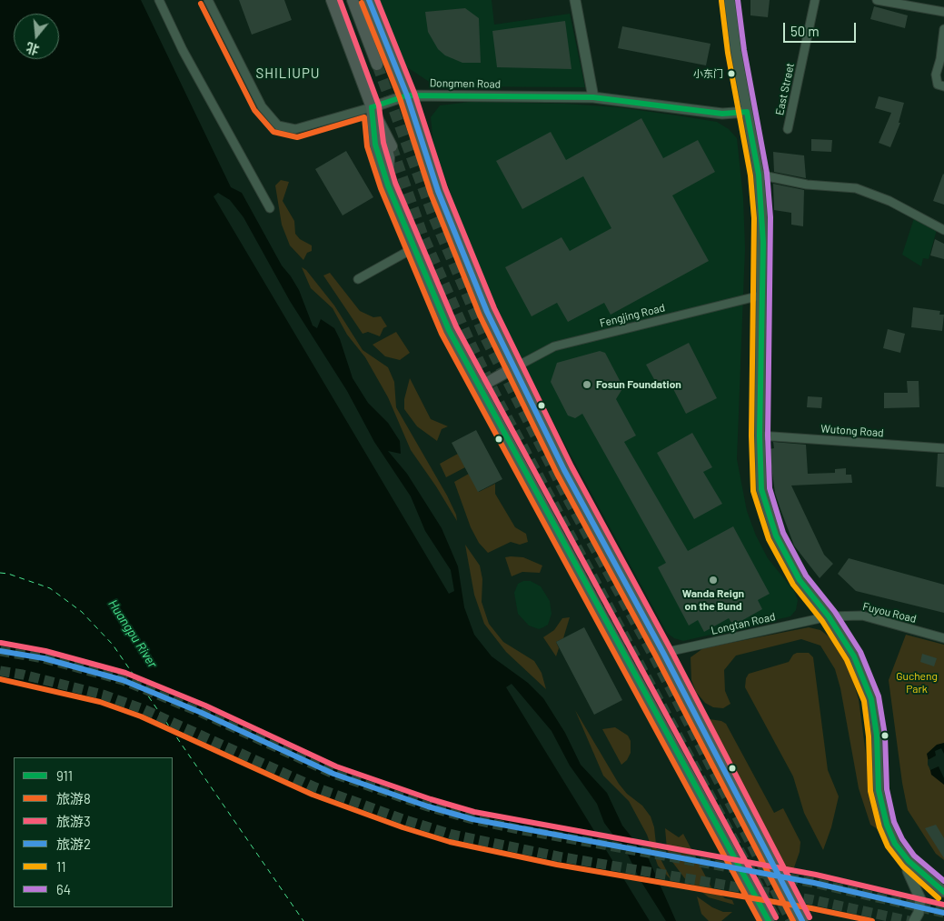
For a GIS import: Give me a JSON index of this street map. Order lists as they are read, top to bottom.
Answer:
{
  "streets": {
    "street": [
      "Dongmen Road",
      "East Street",
      "Fengjing Road",
      "Wutong Road",
      "Fuyou Road",
      "Longtan Road"
    ]
  },
  "crossings": [
    ["Fuyou Road", "Longtan Road"]
  ],
  "districts": ["SHILIUPU"],
  "water": ["Huangpu River"],
  "parks": ["Gucheng Park"],
  "places": ["小东门", "Fosun Foundation", "Wanda Reign on the Bund"],
  "lines": [
    "transit line 旅游3",
    "transit line 旅游2",
    "transit line 64",
    "transit line 11",
    "transit line 旅游8",
    "transit line 911"
  ],
  "legend": [
    "911",
    "旅游8",
    "旅游3",
    "旅游2",
    "11",
    "64"
  ],
  "scale_bar": "50 m",
  "north": "bottom"
}
